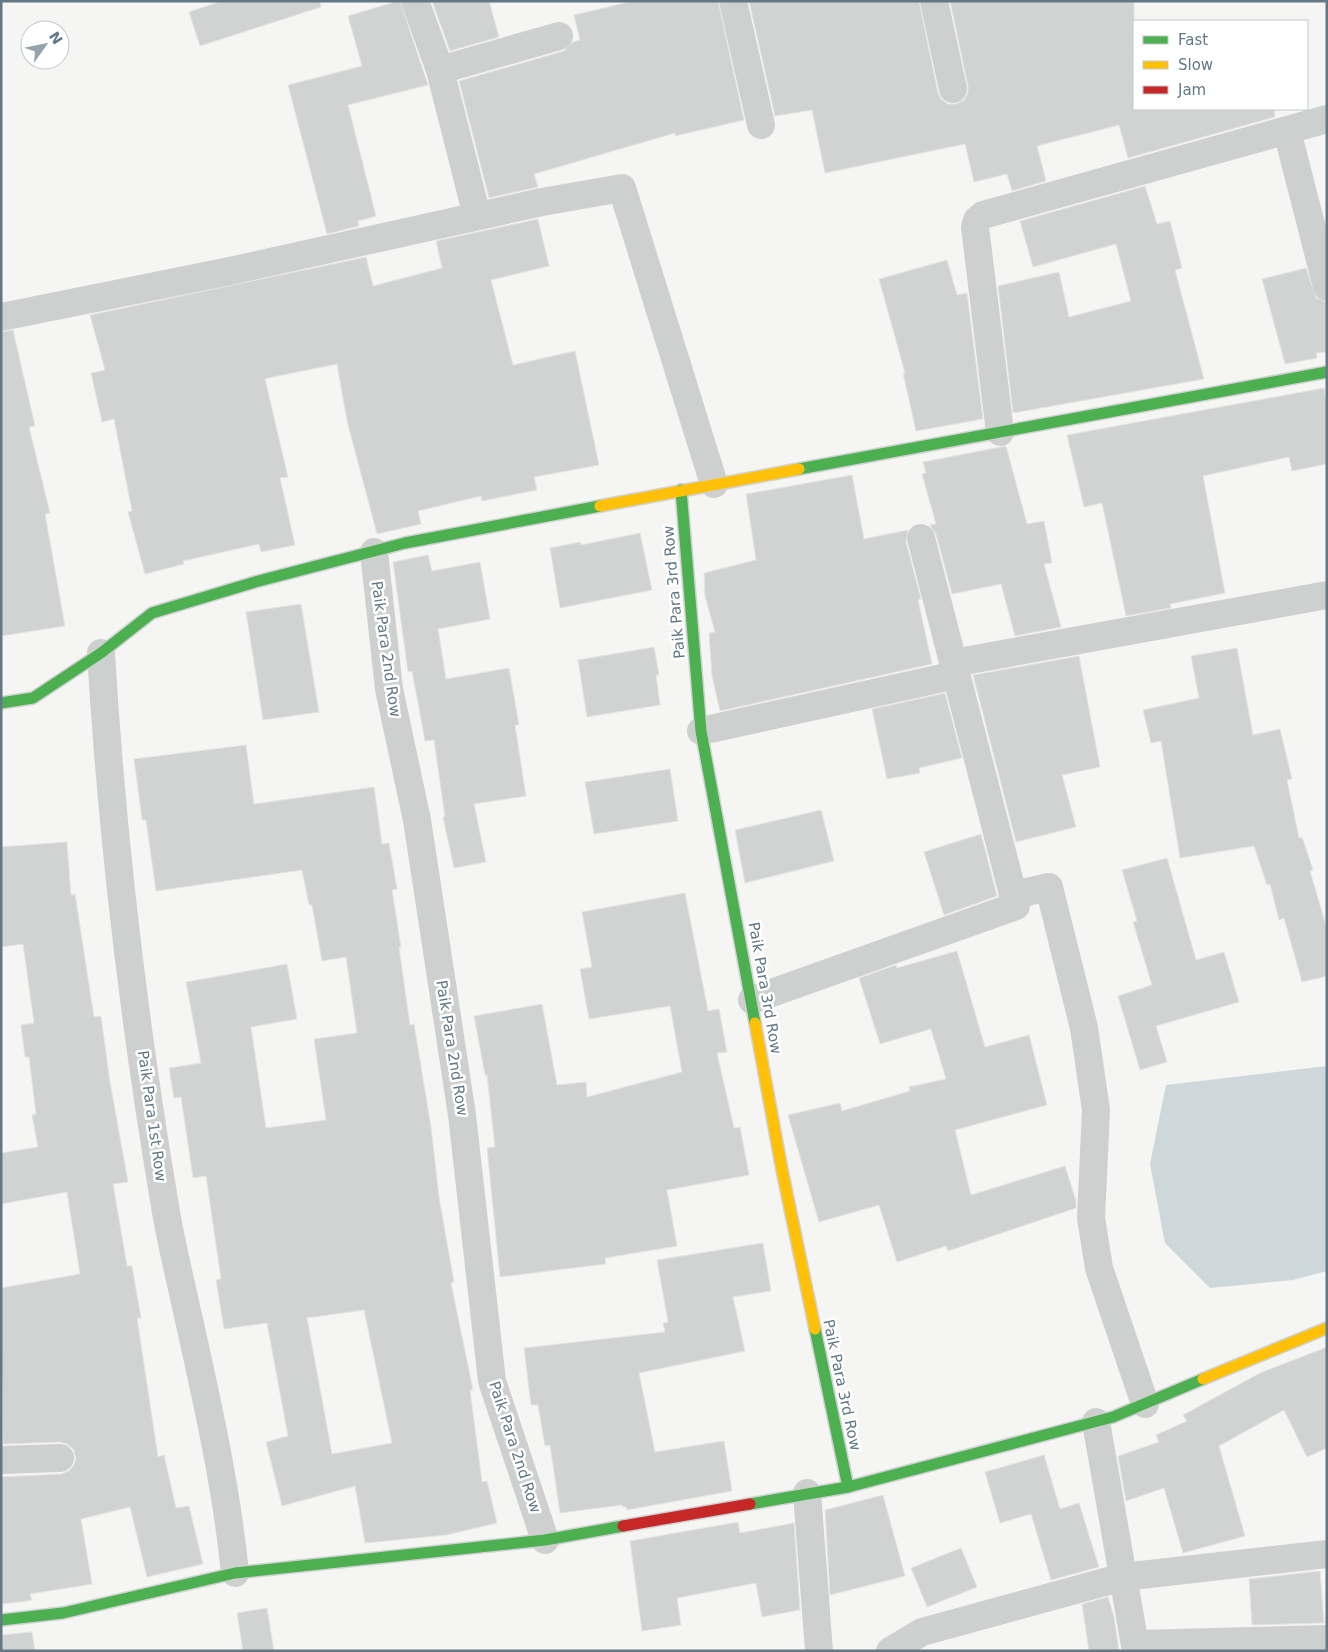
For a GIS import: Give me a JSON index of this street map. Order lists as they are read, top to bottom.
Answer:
{
  "streets": {
    "street": ["Paik Para 3rd Row", "Paik Para 2nd Row", "Paik Para 1st Row"]
  },
  "legend": ["Fast", "Slow", "Jam"],
  "north": "top right"
}
